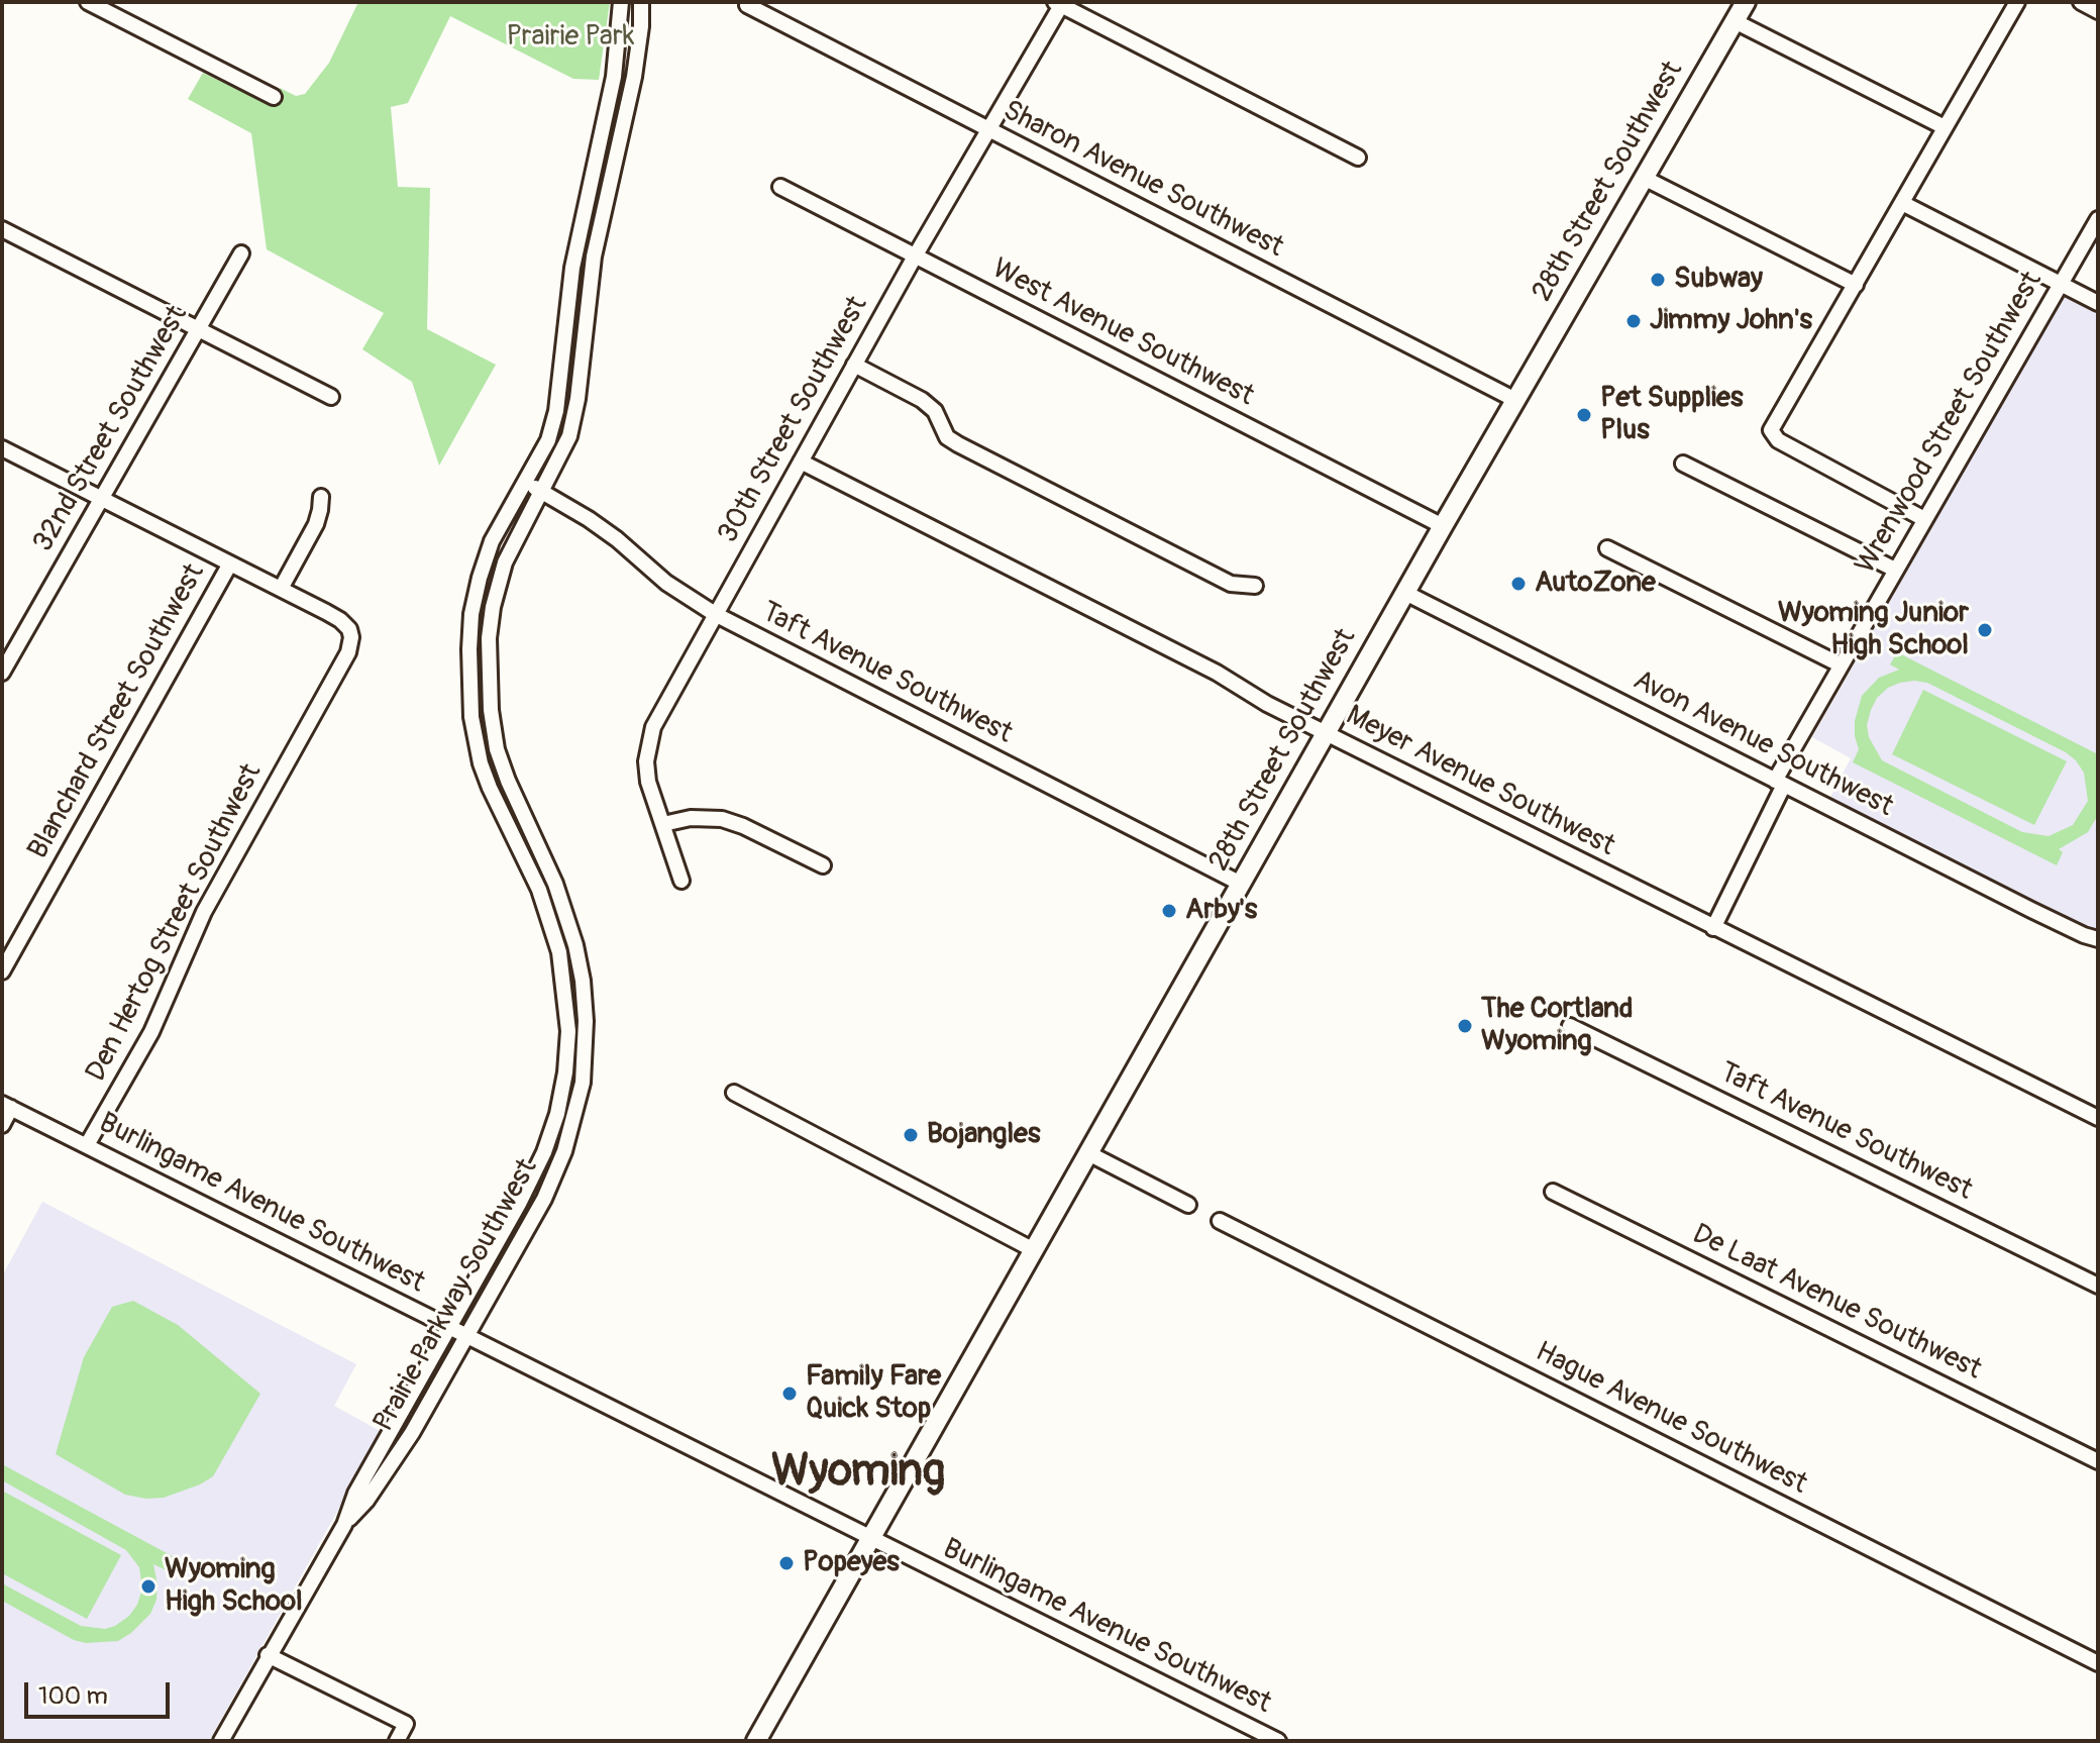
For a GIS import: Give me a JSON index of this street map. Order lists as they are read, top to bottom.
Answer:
{
  "streets": {
    "main road": ["28th Street Southwest"],
    "street": [
      "Sharon Avenue Southwest",
      "West Avenue Southwest",
      "30th Street Southwest",
      "Wrenwood Street Southwest",
      "32nd Street Southwest",
      "Taft Avenue Southwest",
      "Blanchard Street Southwest",
      "Avon Avenue Southwest",
      "Meyer Avenue Southwest",
      "Den Hertog Street Southwest",
      "Burlingame Avenue Southwest",
      "Prairie Parkway Southwest",
      "De Laat Avenue Southwest",
      "Hague Avenue Southwest"
    ]
  },
  "crossings": [
    ["Sharon Avenue Southwest", "28th Street Southwest"],
    ["Sharon Avenue Southwest", "30th Street Southwest"],
    ["28th Street Southwest", "West Avenue Southwest"],
    ["28th Street Southwest", "Taft Avenue Southwest"],
    ["28th Street Southwest", "Avon Avenue Southwest"],
    ["28th Street Southwest", "Meyer Avenue Southwest"],
    ["28th Street Southwest", "Burlingame Avenue Southwest"],
    ["West Avenue Southwest", "30th Street Southwest"],
    ["30th Street Southwest", "Taft Avenue Southwest"],
    ["30th Street Southwest", "Meyer Avenue Southwest"],
    ["Wrenwood Street Southwest", "Avon Avenue Southwest"],
    ["Wrenwood Street Southwest", "Meyer Avenue Southwest"],
    ["Taft Avenue Southwest", "Prairie Parkway Southwest"],
    ["Den Hertog Street Southwest", "Burlingame Avenue Southwest"],
    ["Burlingame Avenue Southwest", "Prairie Parkway Southwest"]
  ],
  "districts": ["Wyoming"],
  "parks": ["Prairie Park"],
  "places": [
    "Subway",
    "Jimmy John's",
    "Pet Supplies Plus",
    "AutoZone",
    "Wyoming Junior High School",
    "Arby's",
    "The Cortland Wyoming",
    "Bojangles",
    "Family Fare Quick Stop",
    "Popeyes",
    "Wyoming High School"
  ],
  "scale_bar": "100 m"
}
